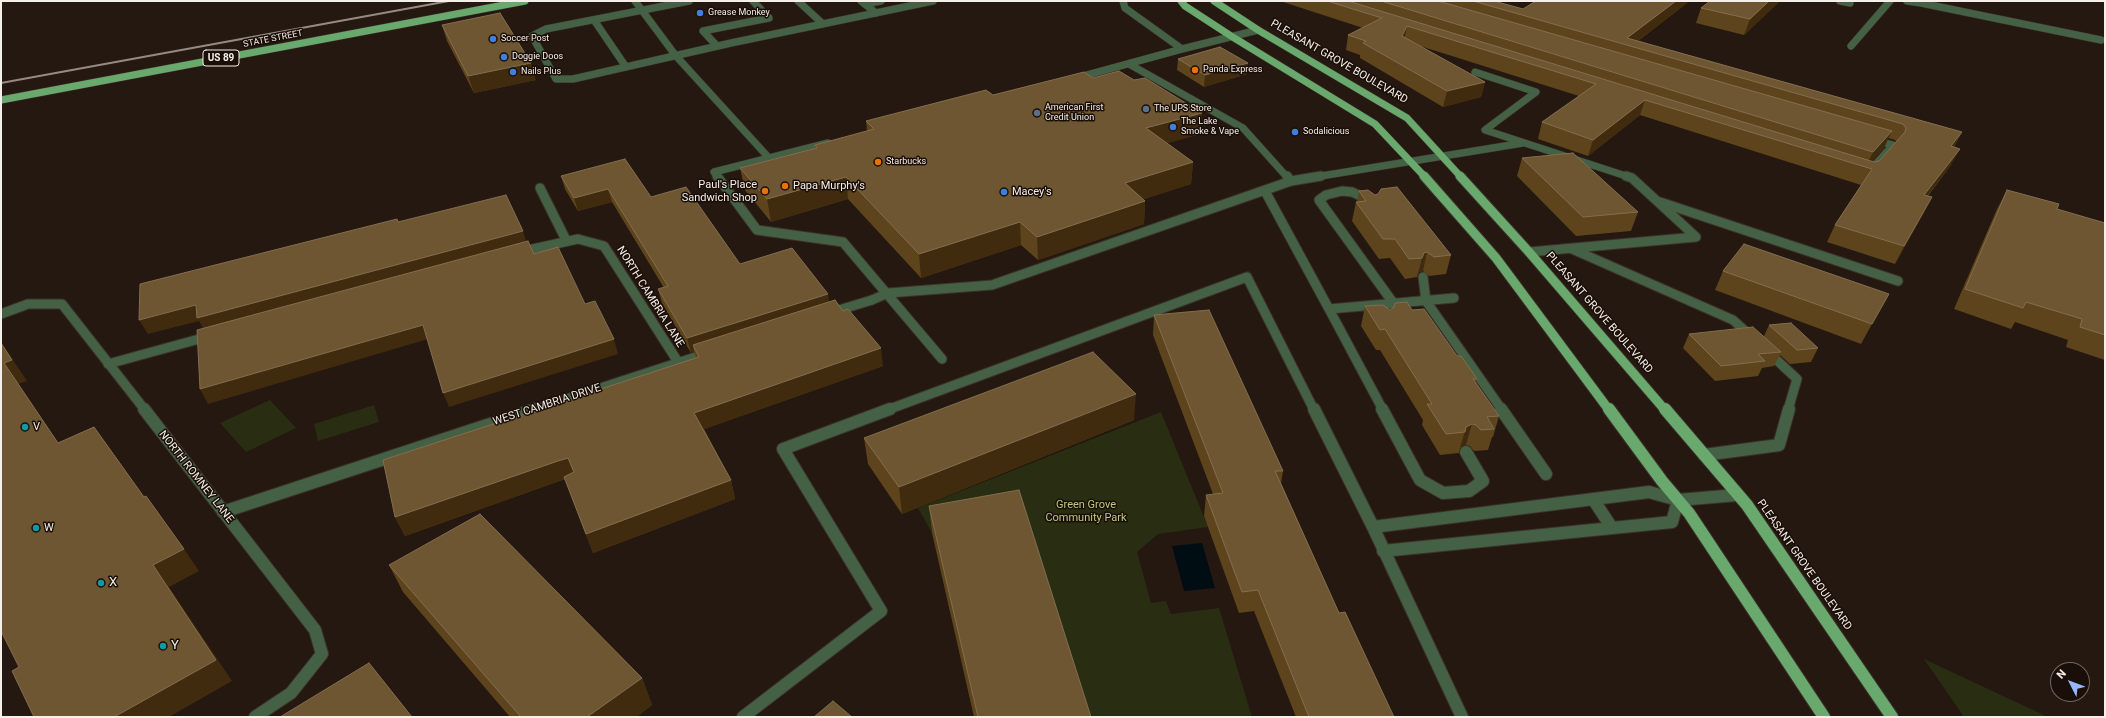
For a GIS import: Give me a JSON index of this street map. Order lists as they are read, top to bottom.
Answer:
{
  "streets": {
    "main road": ["STATE STREET", "US 89", "PLEASANT GROVE BOULEVARD"],
    "street": ["NORTH CAMBRIA LANE", "WEST CAMBRIA DRIVE", "NORTH ROMNEY LANE"]
  },
  "crossings": [
    ["NORTH CAMBRIA LANE", "WEST CAMBRIA DRIVE"],
    ["WEST CAMBRIA DRIVE", "NORTH ROMNEY LANE"]
  ],
  "parks": ["Green Grove Community Park"],
  "places": [
    "Grease Monkey",
    "Soccer Post",
    "Doggie Doos",
    "Panda Express",
    "Nails Plus",
    "The UPS Store",
    "American First Credit Union",
    "The Lake Smoke & Vape",
    "Sodalicious",
    "Starbucks",
    "Papa Murphy's",
    "Paul's Place Sandwich Shop",
    "Macey's",
    "V",
    "W",
    "X",
    "Y"
  ],
  "north": "top left"
}
